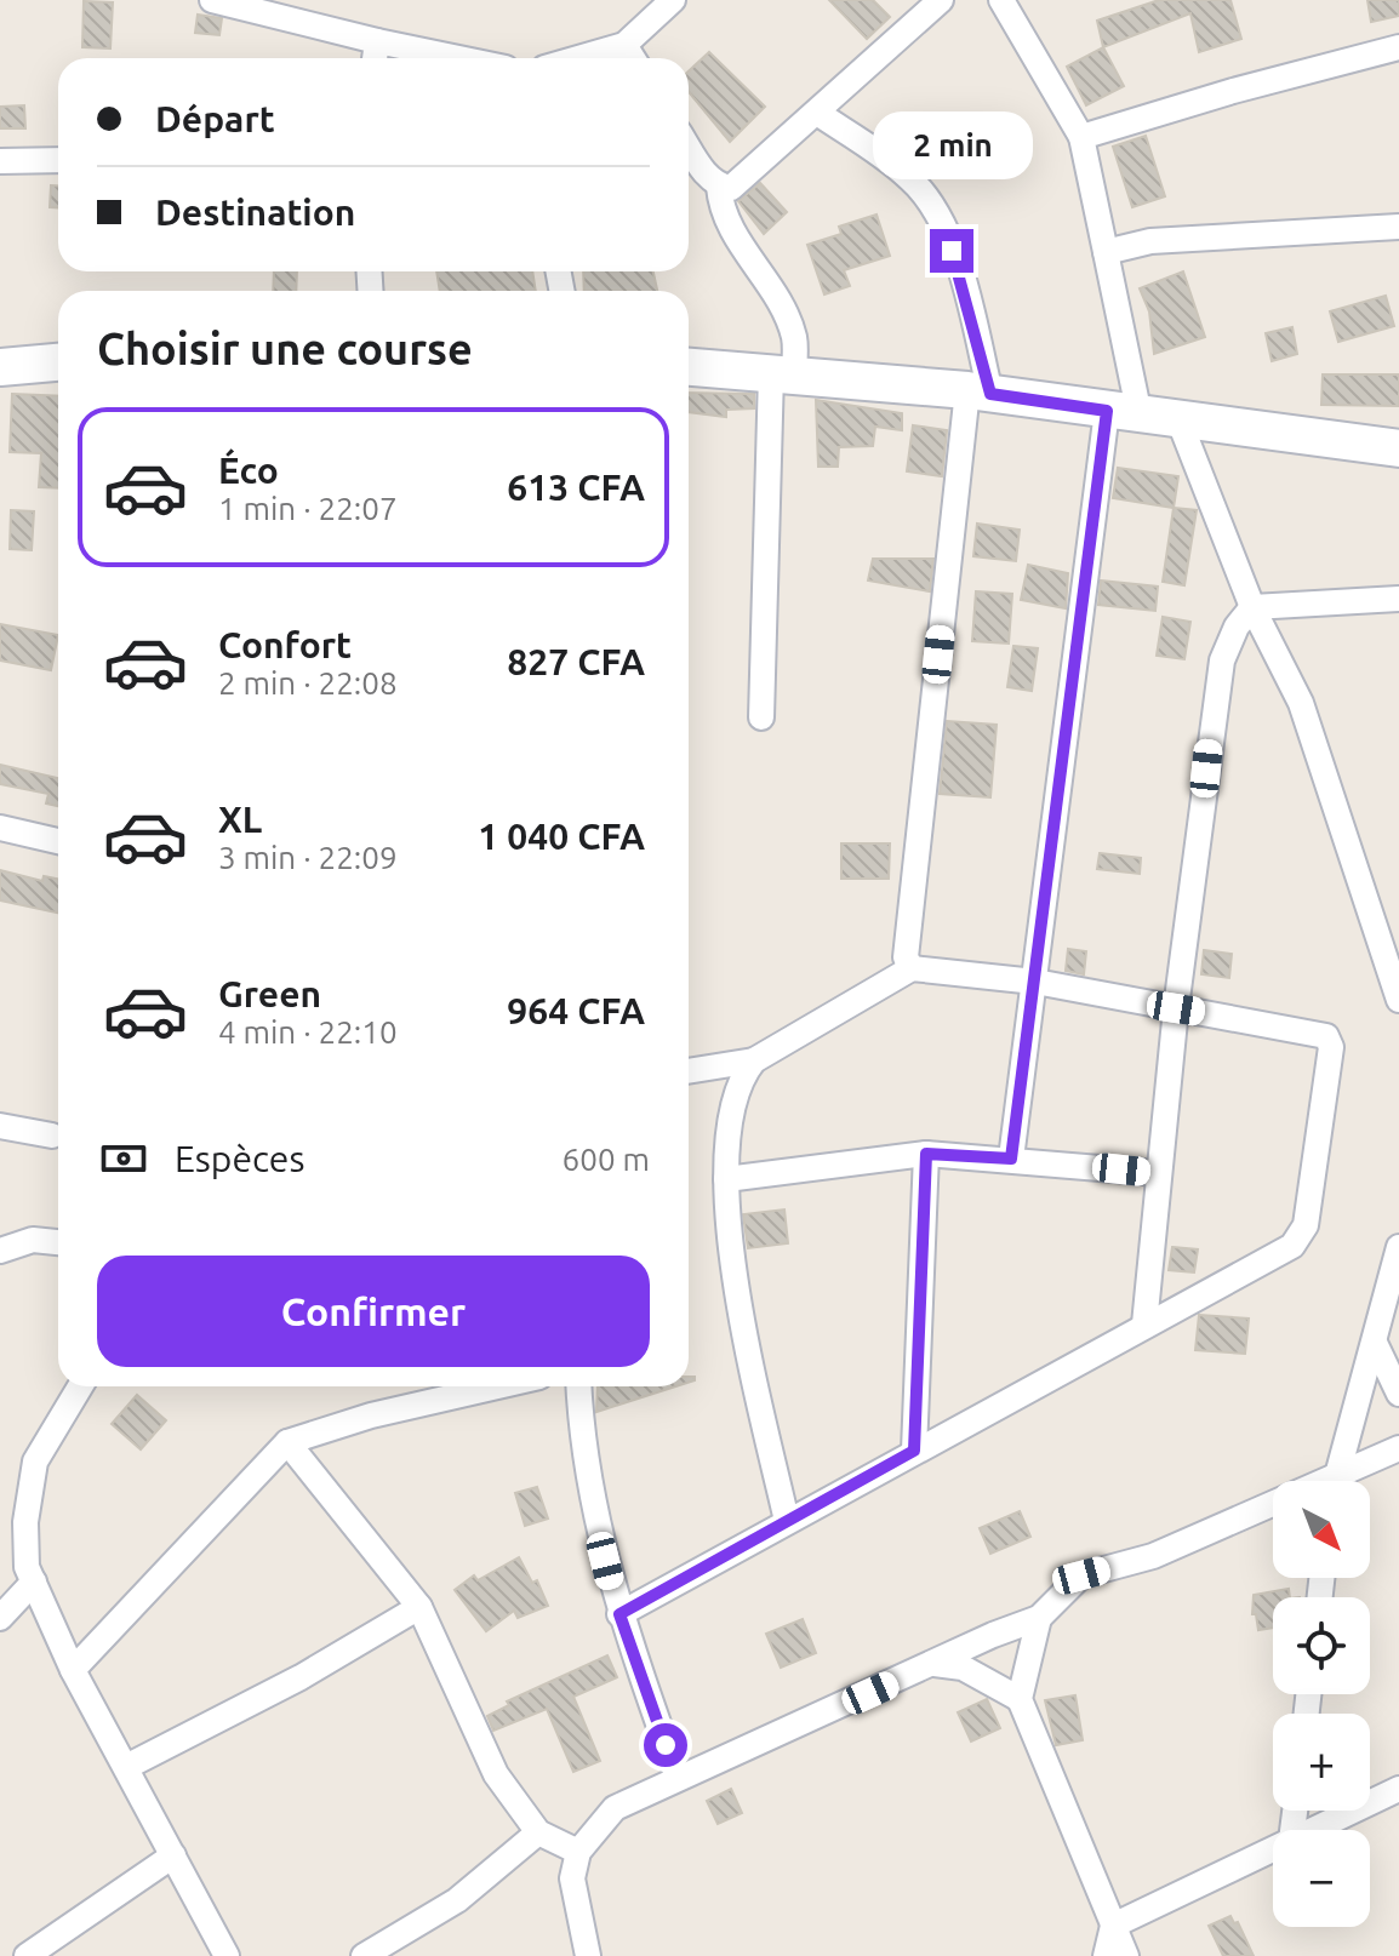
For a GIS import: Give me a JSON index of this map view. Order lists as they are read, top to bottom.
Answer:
{
  "north": "bottom right",
  "page": {
    "banner": ["Départ", "Destination"],
    "bubble": "2 min",
    "heading": "Choisir une course",
    "list": [
      {
        "name": "Éco",
        "note": "1 min · 22:07",
        "value": "613 CFA"
      },
      {
        "name": "Confort",
        "note": "2 min · 22:08",
        "value": "827 CFA"
      },
      {
        "name": "XL",
        "note": "3 min · 22:09",
        "value": "1 040 CFA"
      },
      {
        "name": "Green",
        "note": "4 min · 22:10",
        "value": "964 CFA"
      }
    ],
    "pay": ["Espèces", "600 m"],
    "buttons": "Confirmer",
    "map_buttons": ["+", "−"]
  }
}
